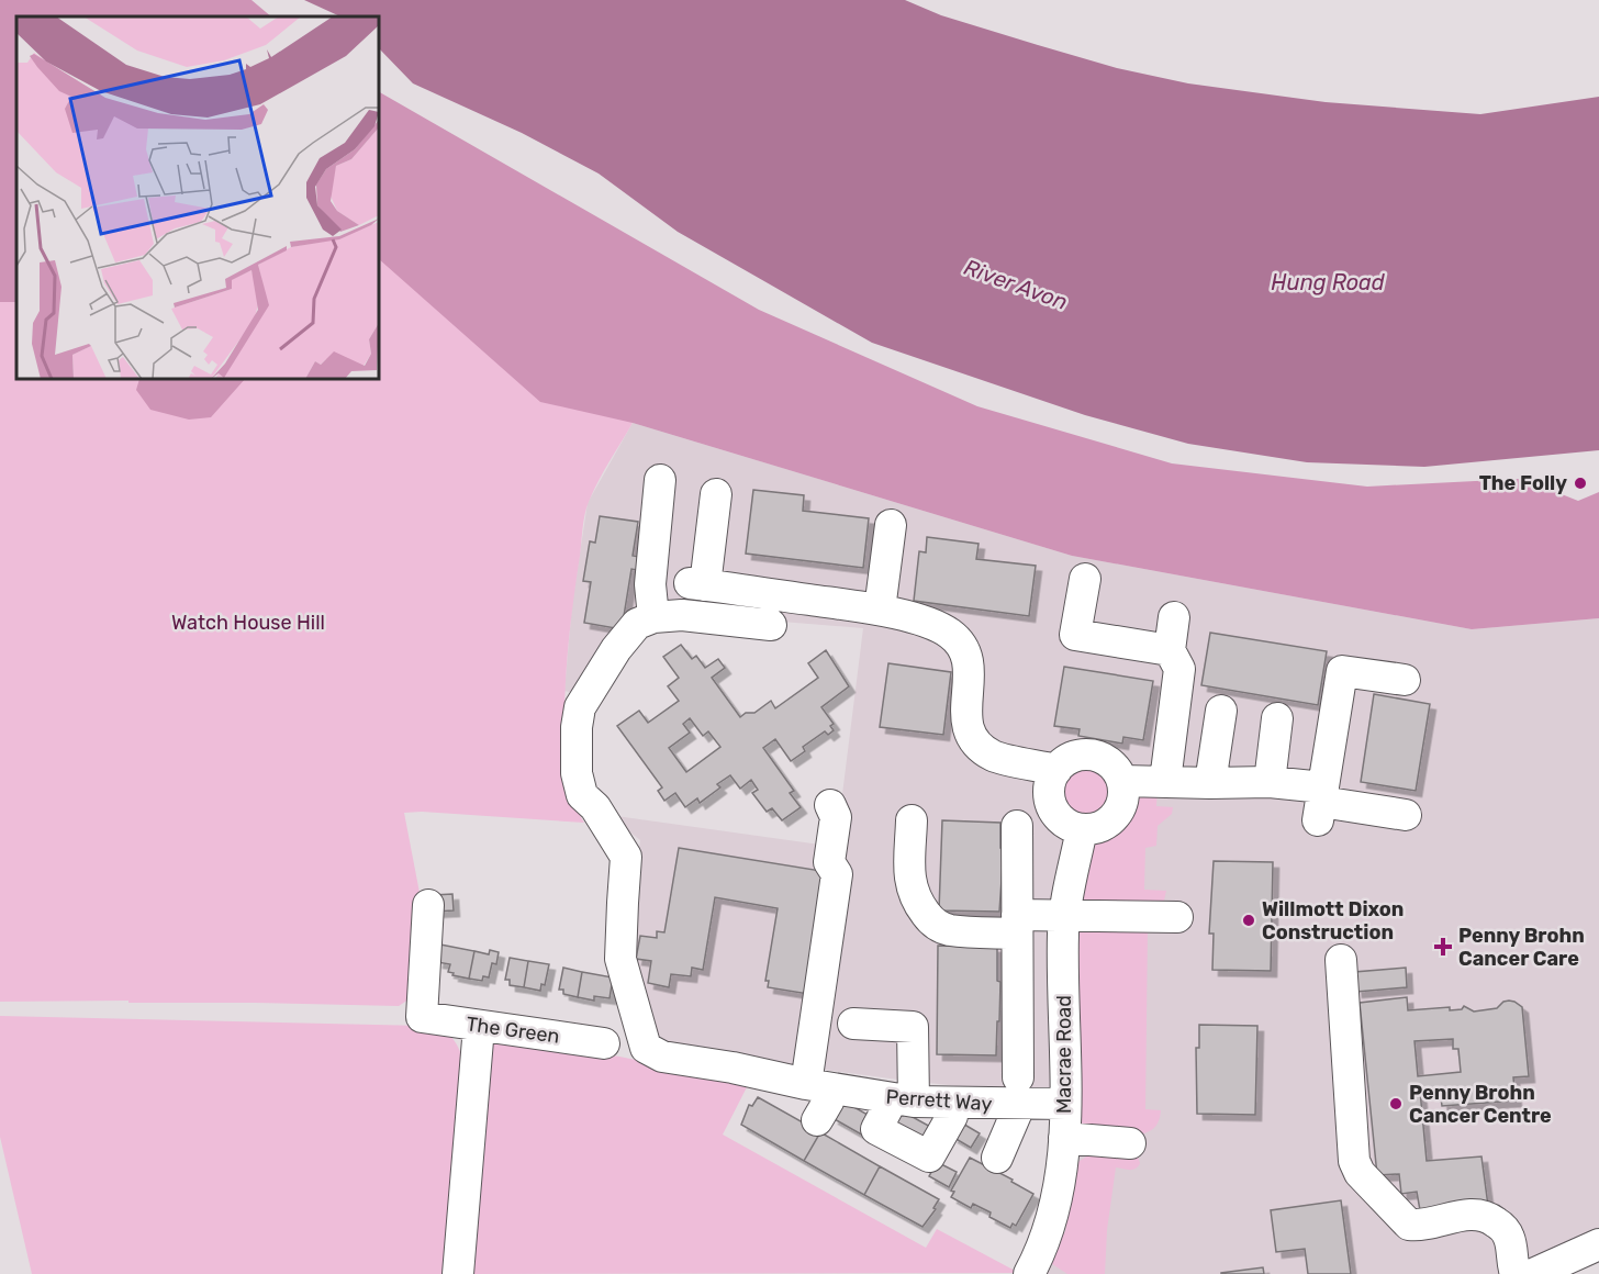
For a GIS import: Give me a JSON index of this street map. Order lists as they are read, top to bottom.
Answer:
{
  "streets": {
    "street": ["The Green", "Macrae Road", "Perrett Way"]
  },
  "crossings": [
    ["Macrae Road", "Perrett Way"]
  ],
  "water": ["Hung Road", "River Avon"],
  "parks": ["Watch House Hill"],
  "places": {
    "other": ["The Folly", "Willmott Dixon Construction", "Penny Brohn Cancer Centre"],
    "health": ["Penny Brohn Cancer Care"]
  }
}
